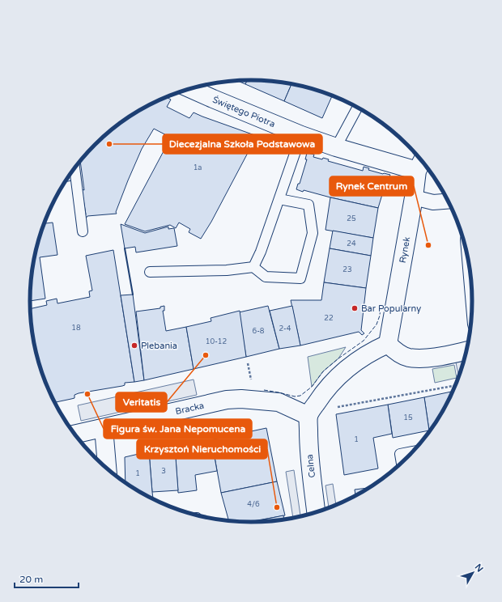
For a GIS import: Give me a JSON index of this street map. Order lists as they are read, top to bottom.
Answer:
{
  "streets": {
    "street": [
      "Świętego Piotra",
      "Rynek",
      "Bracka",
      "Celna"
    ]
  },
  "crossings": [
    ["Świętego Piotra", "Rynek"],
    ["Bracka", "Celna"]
  ],
  "places": [
    "Diecezjalna Szkoła Podstawowa",
    "Rynek Centrum",
    "Bar Popularny",
    "Plebania",
    "Veritatis",
    "Figura św. Jana Nepomucena",
    "Krzysztoń Nieruchomości"
  ],
  "house_numbers": [
    "1a",
    "25",
    "24",
    "23",
    "22",
    "18",
    "2-4",
    "6-8",
    "10-12",
    "15",
    "1",
    "3",
    "1",
    "4/6"
  ],
  "scale_bar": "20 m",
  "north": "top right"
}
